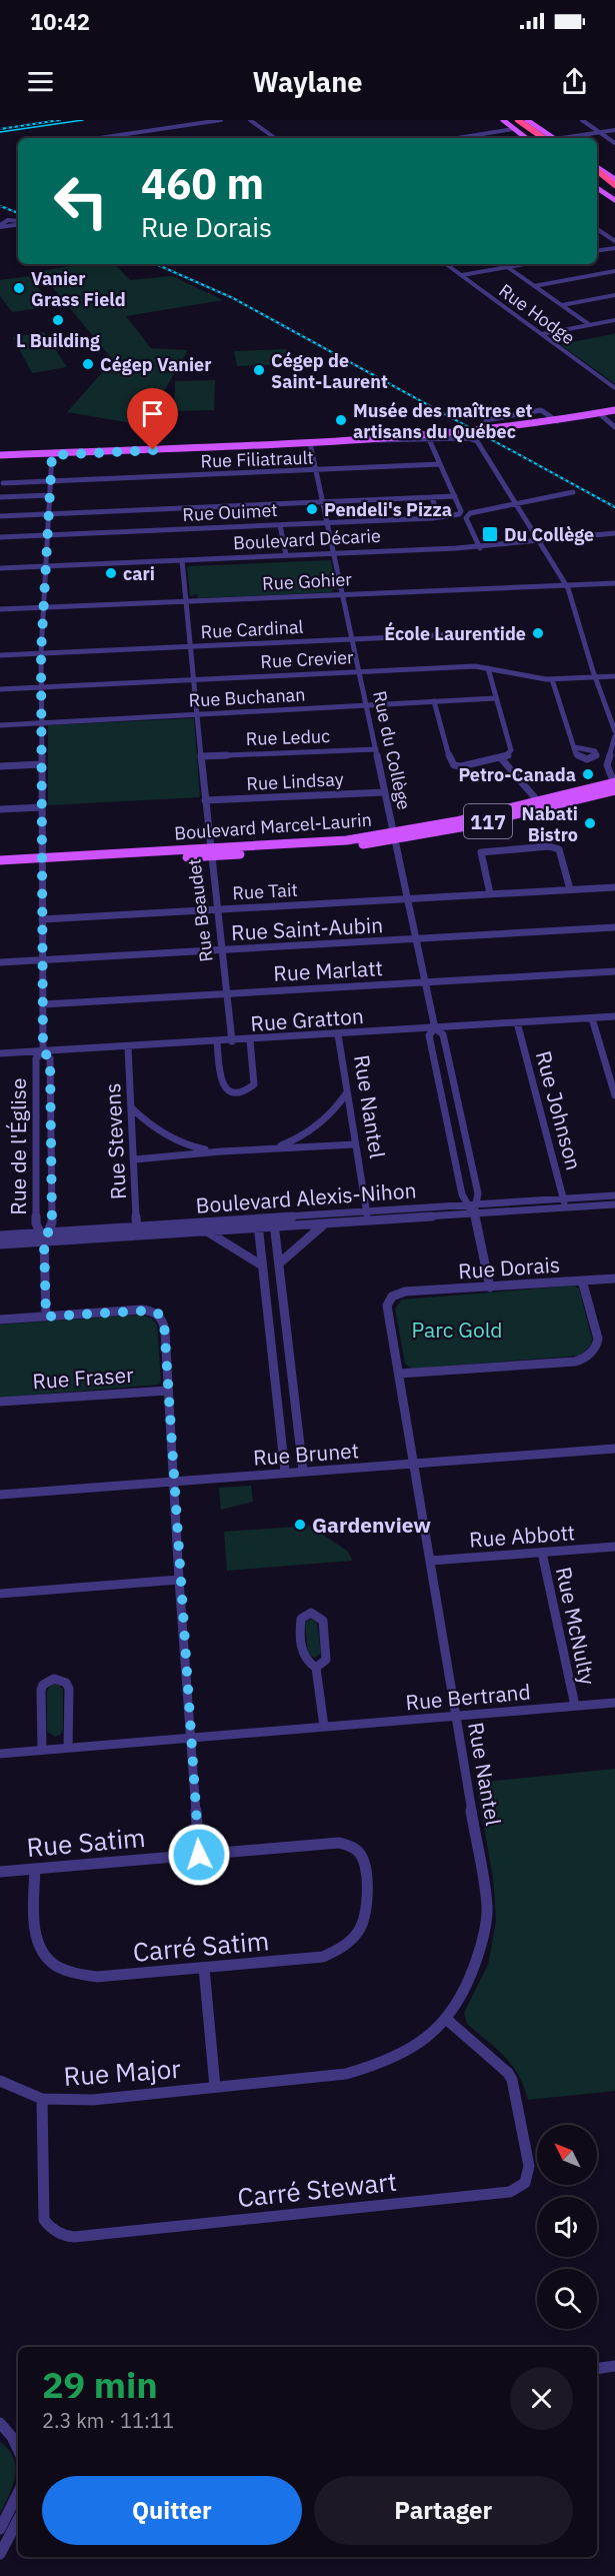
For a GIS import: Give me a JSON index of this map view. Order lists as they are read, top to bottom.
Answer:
{
  "streets": {
    "main road": ["117", "Boulevard Marcel-Laurin"],
    "street": [
      "Rue Hodge",
      "Rue Filiatrault",
      "Rue Ouimet",
      "Boulevard Décarie",
      "Rue Gohier",
      "Rue Cardinal",
      "Rue Crevier",
      "Rue Buchanan",
      "Rue Leduc",
      "Rue du Collège",
      "Rue Lindsay",
      "Rue Tait",
      "Rue Beaudet",
      "Rue Saint-Aubin",
      "Rue Marlatt",
      "Rue Gratton",
      "Rue Nantel",
      "Rue Johnson",
      "Rue Stevens",
      "Rue de l'Église",
      "Boulevard Alexis-Nihon",
      "Rue Dorais",
      "Rue Fraser",
      "Rue Brunet",
      "Rue Abbott",
      "Rue McNulty",
      "Rue Bertrand",
      "Rue Satim",
      "Carré Satim",
      "Rue Major",
      "Carré Stewart"
    ]
  },
  "crossings": [
    ["Rue Filiatrault", "Rue du Collège"],
    ["Rue Filiatrault", "Rue de l'Église"],
    ["Rue Ouimet", "Rue du Collège"],
    ["Rue Ouimet", "Rue de l'Église"],
    ["Boulevard Décarie", "Rue du Collège"],
    ["Boulevard Décarie", "Rue Beaudet"],
    ["Boulevard Décarie", "Rue de l'Église"],
    ["Rue Gohier", "Rue du Collège"],
    ["Rue Gohier", "Rue Beaudet"],
    ["Rue Gohier", "Rue de l'Église"],
    ["Rue Cardinal", "Rue du Collège"],
    ["Rue Cardinal", "Rue Beaudet"],
    ["Rue Cardinal", "Rue de l'Église"],
    ["Rue Crevier", "Rue du Collège"],
    ["Rue Crevier", "Rue Beaudet"],
    ["Rue Crevier", "Rue de l'Église"],
    ["Rue Buchanan", "Rue du Collège"],
    ["Rue Buchanan", "Rue Beaudet"],
    ["Rue Buchanan", "Rue de l'Église"],
    ["Rue Leduc", "Rue du Collège"],
    ["Rue Leduc", "Rue Beaudet"],
    ["Rue du Collège", "Rue Lindsay"],
    ["Rue du Collège", "Boulevard Marcel-Laurin"],
    ["Rue du Collège", "Rue Tait"],
    ["Rue du Collège", "Rue Saint-Aubin"],
    ["Rue du Collège", "Rue Marlatt"],
    ["Rue du Collège", "Rue Gratton"],
    ["Rue du Collège", "Boulevard Alexis-Nihon"],
    ["Rue du Collège", "Rue Dorais"],
    ["Rue Lindsay", "Rue Beaudet"],
    ["Boulevard Marcel-Laurin", "Rue Beaudet"],
    ["Boulevard Marcel-Laurin", "Rue de l'Église"],
    ["Rue Tait", "Rue Beaudet"],
    ["Rue Tait", "Rue de l'Église"],
    ["Rue Beaudet", "Rue Saint-Aubin"],
    ["Rue Beaudet", "Rue Marlatt"],
    ["Rue Beaudet", "Rue Gratton"],
    ["Rue Saint-Aubin", "Rue de l'Église"],
    ["Rue Marlatt", "Rue de l'Église"],
    ["Rue Gratton", "Rue Nantel"],
    ["Rue Gratton", "Rue Johnson"],
    ["Rue Gratton", "Rue Stevens"],
    ["Rue Gratton", "Rue de l'Église"],
    ["Rue Nantel", "Boulevard Alexis-Nihon"],
    ["Rue Nantel", "Rue Dorais"],
    ["Rue Nantel", "Rue Brunet"],
    ["Rue Nantel", "Rue Abbott"],
    ["Rue Nantel", "Rue Bertrand"],
    ["Rue Nantel", "Rue Major"],
    ["Rue Nantel", "Carré Stewart"],
    ["Rue Johnson", "Boulevard Alexis-Nihon"],
    ["Rue Stevens", "Boulevard Alexis-Nihon"],
    ["Rue de l'Église", "Boulevard Alexis-Nihon"],
    ["Rue Abbott", "Rue McNulty"],
    ["Rue McNulty", "Rue Bertrand"],
    ["Rue Satim", "Carré Satim"],
    ["Rue Major", "Carré Stewart"]
  ],
  "parks": ["Parc Gold"],
  "places": {
    "other": [
      "Vanier Grass Field",
      "L Building",
      "Cégep Vanier",
      "Cégep de Saint-Laurent",
      "Musée des maîtres et artisans du Québec",
      "Pendeli's Pizza",
      "cari",
      "École Laurentide",
      "Petro-Canada",
      "Nabati Bistro",
      "Gardenview"
    ],
    "transit": ["Du Collège"]
  },
  "north": "top left",
  "page": {
    "status": "10:42",
    "header": "Waylane",
    "turn": ["460 m", "Rue Dorais"],
    "heading": ["29 min", "2.3 km · 11:11"],
    "buttons": ["Quitter", "Partager"]
  }
}
